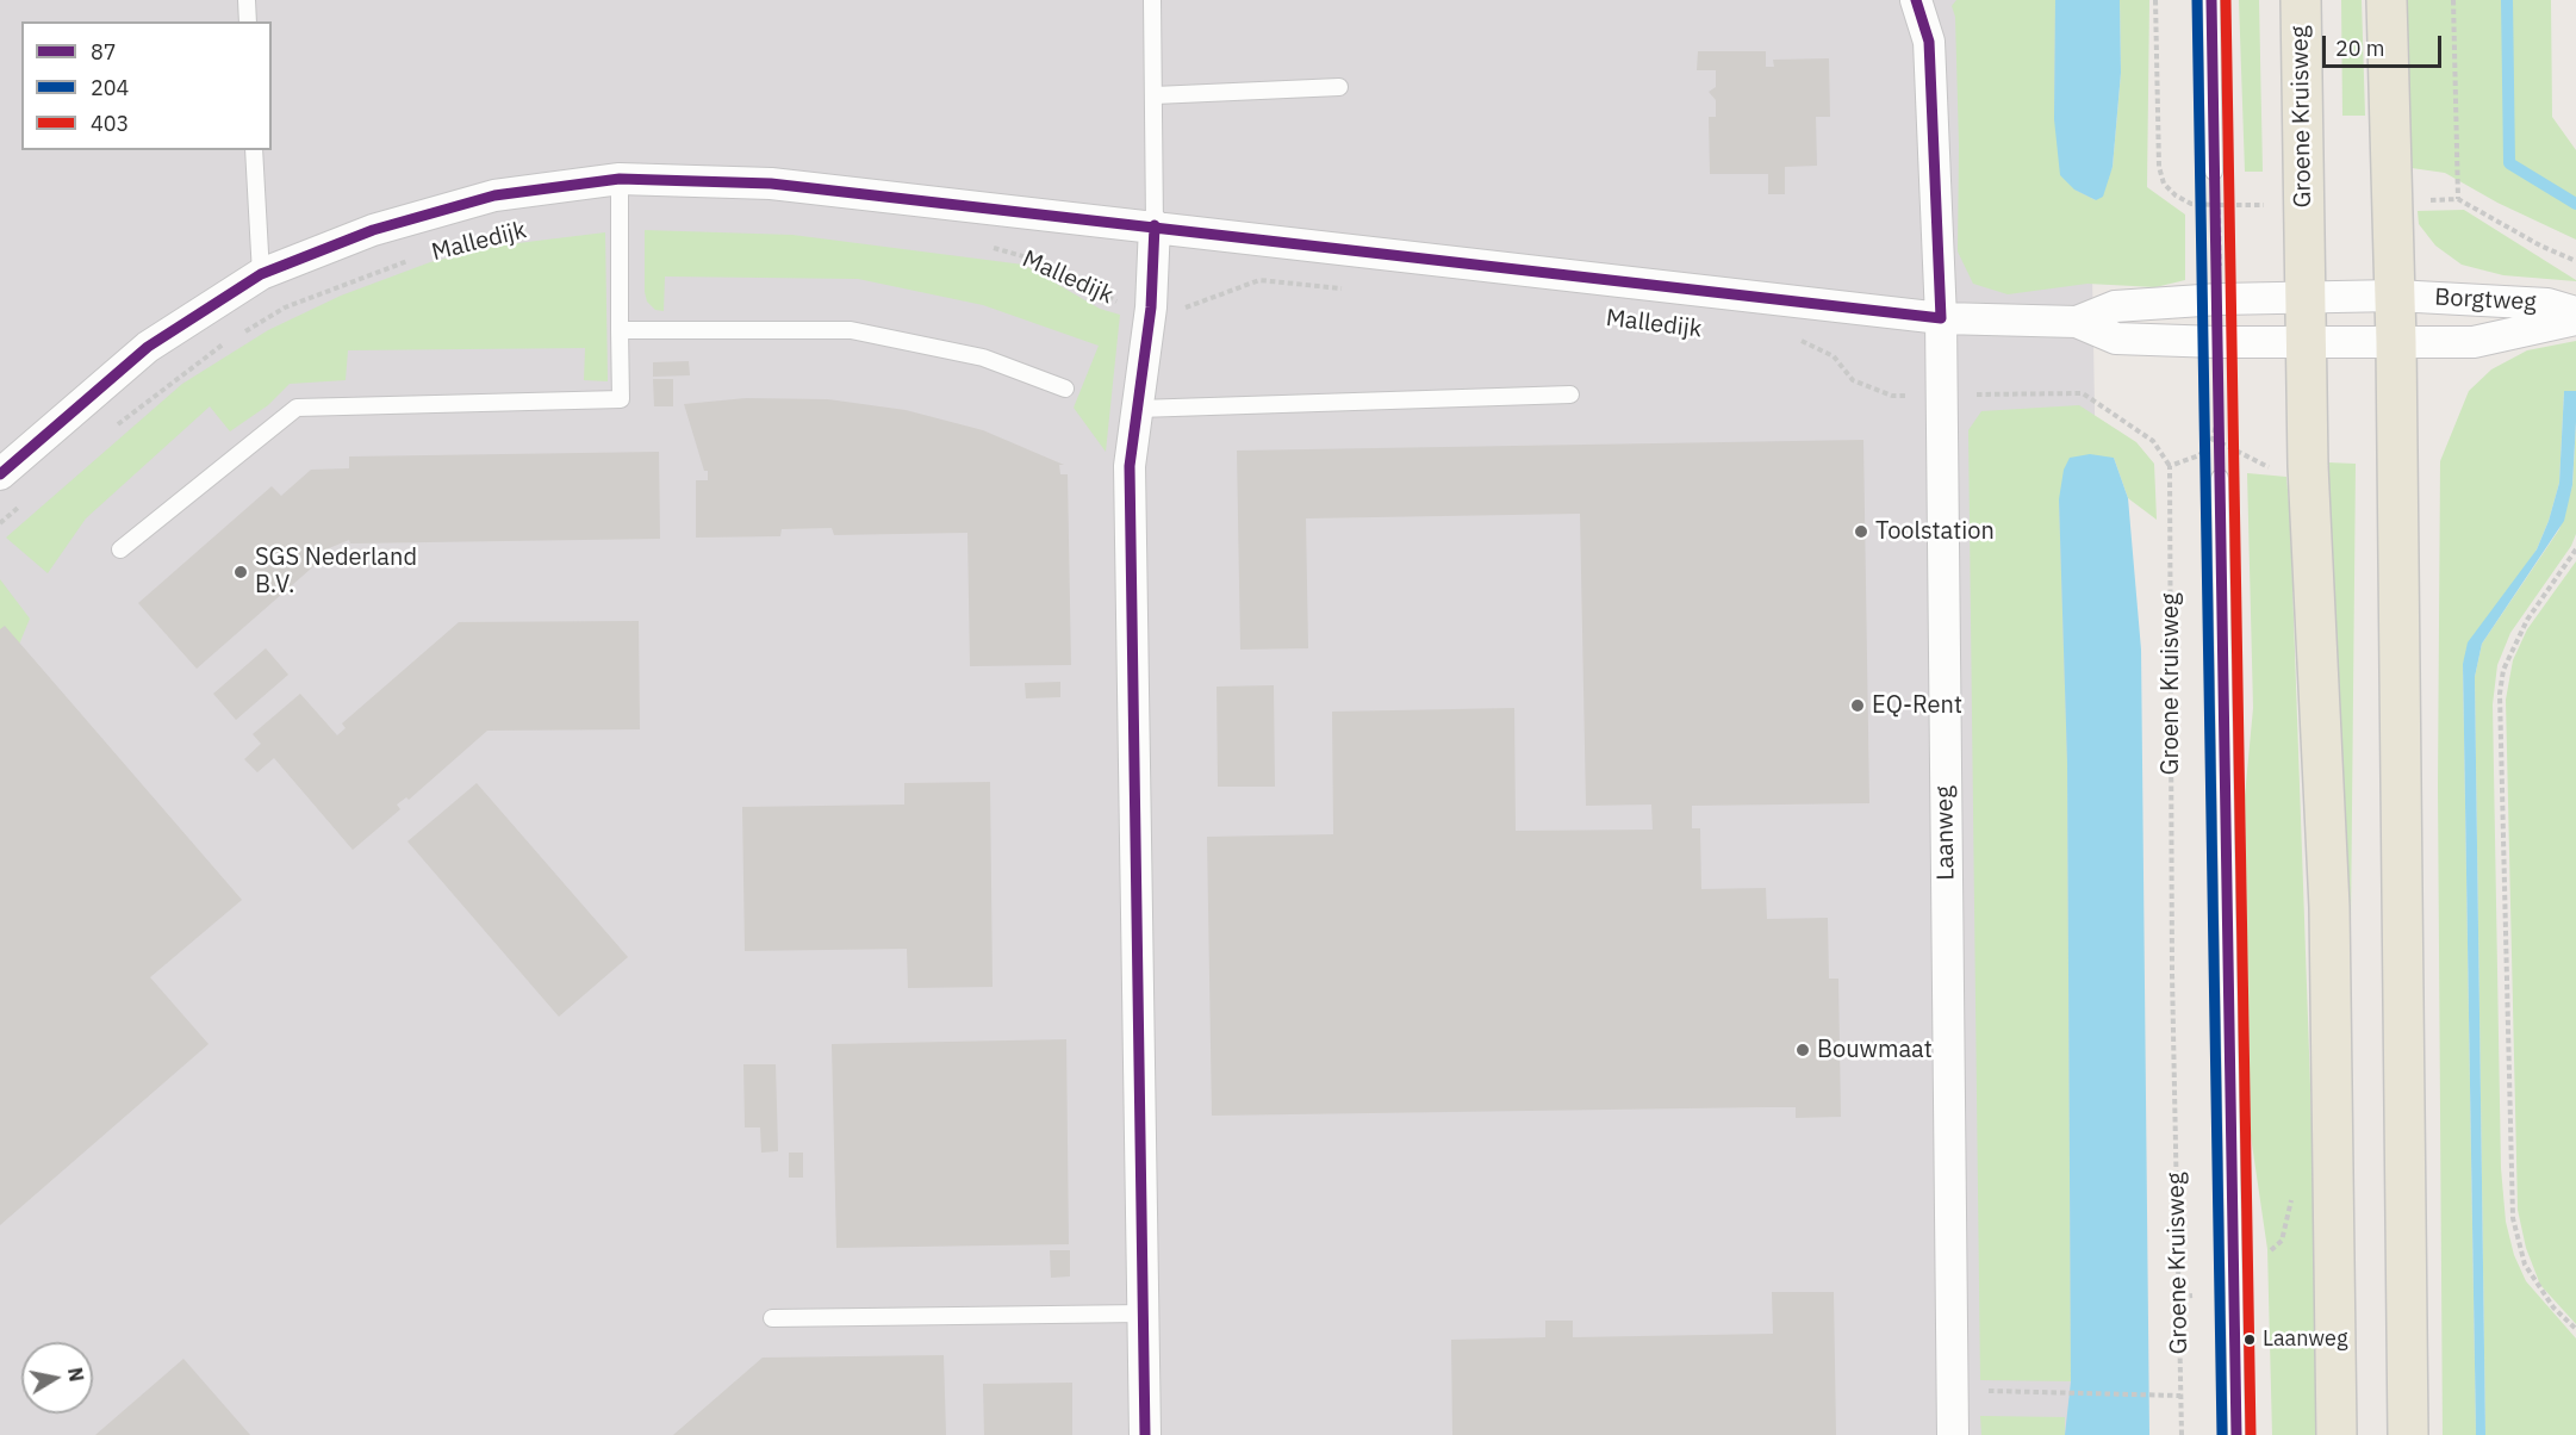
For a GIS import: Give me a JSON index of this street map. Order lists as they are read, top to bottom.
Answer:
{
  "streets": {
    "main road": ["Groene Kruisweg"],
    "street": ["Malledijk", "Borgtweg", "Laanweg"]
  },
  "crossings": [
    ["Groene Kruisweg", "Malledijk"],
    ["Groene Kruisweg", "Borgtweg"],
    ["Malledijk", "Borgtweg"],
    ["Malledijk", "Laanweg"]
  ],
  "places": [
    "Toolstation",
    "SGS Nederland B.V.",
    "EQ-Rent",
    "Bouwmaat",
    "Laanweg"
  ],
  "lines": ["transit line 87", "transit line 204", "transit line 403"],
  "legend": ["87", "204", "403"],
  "scale_bar": "20 m",
  "north": "right"
}
